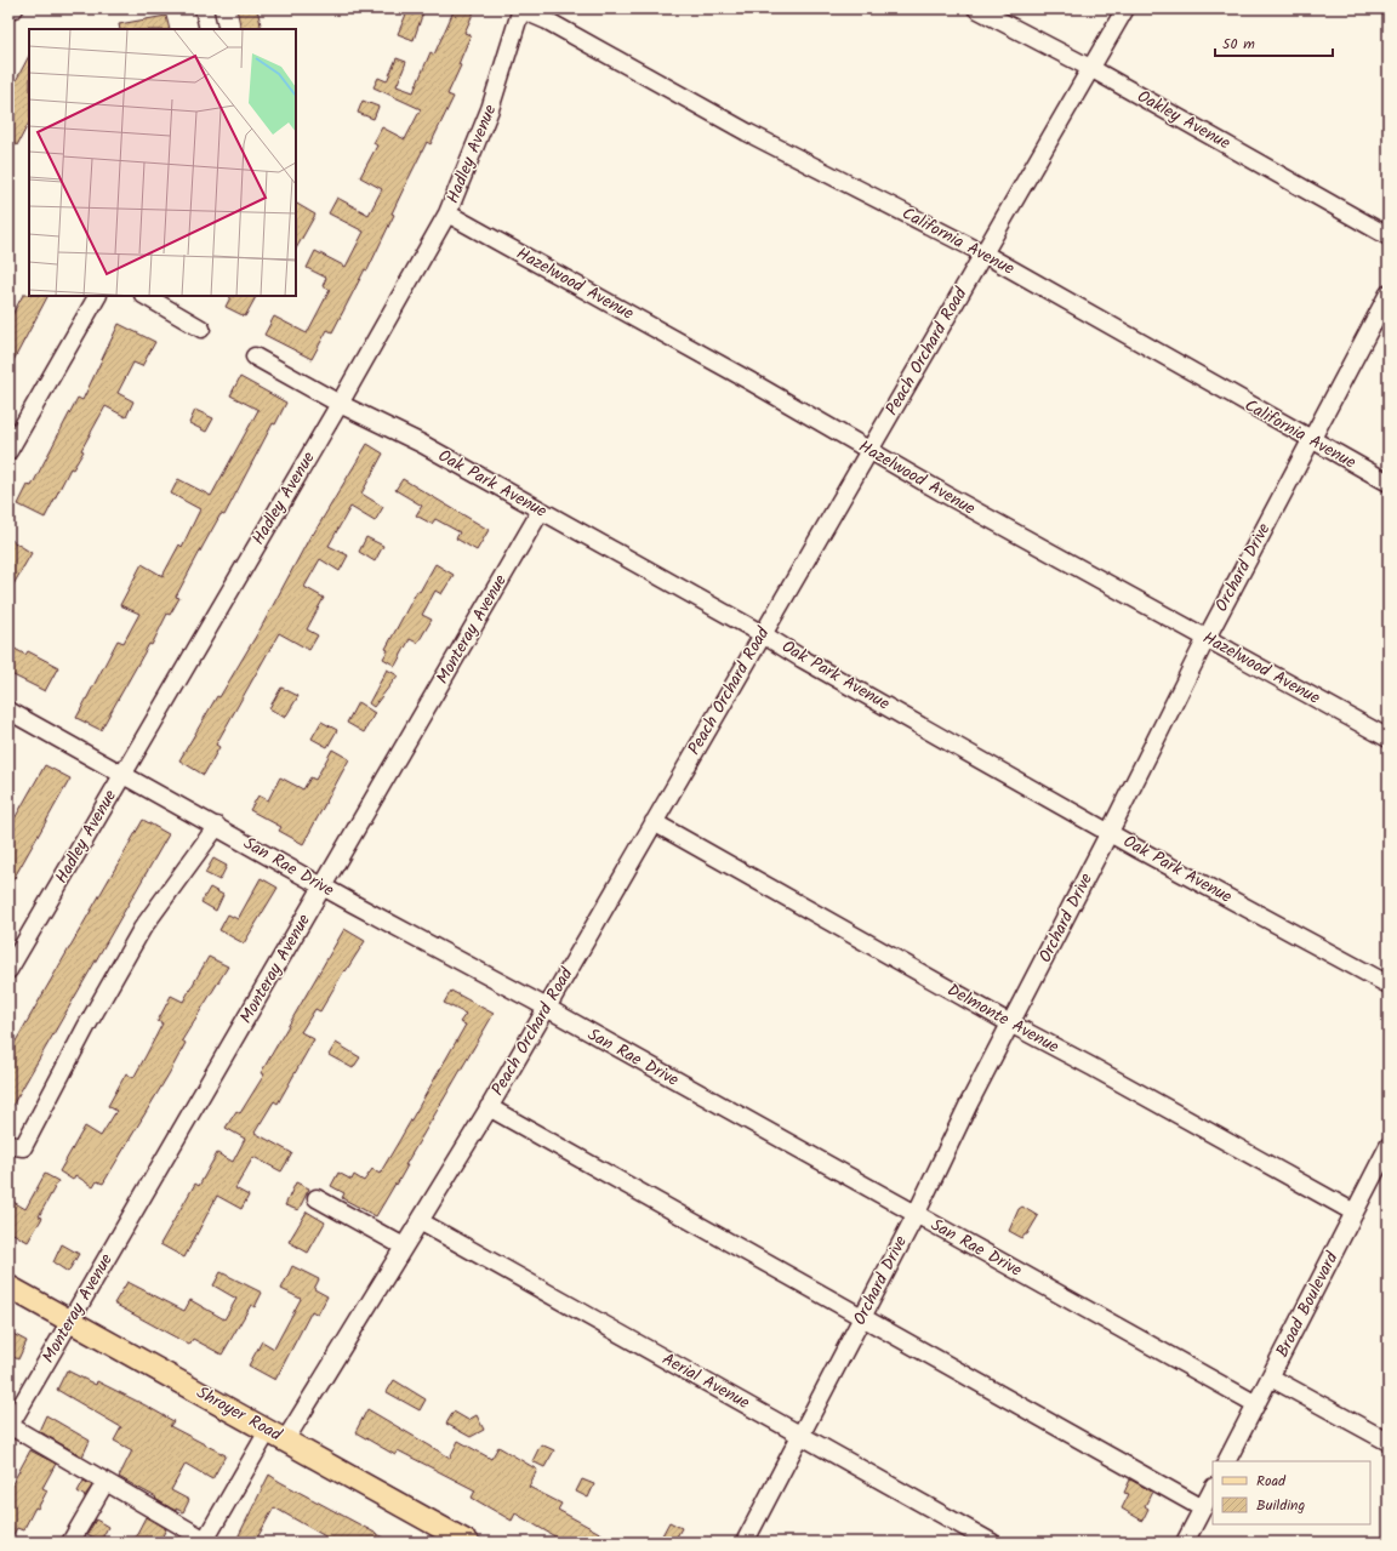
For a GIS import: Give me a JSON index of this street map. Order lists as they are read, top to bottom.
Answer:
{
  "streets": {
    "main road": ["Shroyer Road"],
    "street": [
      "Oakley Avenue",
      "Hadley Avenue",
      "California Avenue",
      "Hazelwood Avenue",
      "Peach Orchard Road",
      "Oak Park Avenue",
      "Orchard Drive",
      "Monteray Avenue",
      "San Rae Drive",
      "Delmonte Avenue",
      "Broad Boulevard",
      "Aerial Avenue"
    ]
  },
  "crossings": [
    ["Oakley Avenue", "Peach Orchard Road"],
    ["Hadley Avenue", "California Avenue"],
    ["Hadley Avenue", "Hazelwood Avenue"],
    ["Hadley Avenue", "Oak Park Avenue"],
    ["Hadley Avenue", "San Rae Drive"],
    ["California Avenue", "Peach Orchard Road"],
    ["California Avenue", "Orchard Drive"],
    ["Hazelwood Avenue", "Peach Orchard Road"],
    ["Hazelwood Avenue", "Orchard Drive"],
    ["Peach Orchard Road", "Oak Park Avenue"],
    ["Peach Orchard Road", "San Rae Drive"],
    ["Peach Orchard Road", "Delmonte Avenue"],
    ["Peach Orchard Road", "Aerial Avenue"],
    ["Peach Orchard Road", "Shroyer Road"],
    ["Oak Park Avenue", "Orchard Drive"],
    ["Oak Park Avenue", "Monteray Avenue"],
    ["Orchard Drive", "San Rae Drive"],
    ["Orchard Drive", "Delmonte Avenue"],
    ["Orchard Drive", "Aerial Avenue"],
    ["Monteray Avenue", "San Rae Drive"],
    ["Monteray Avenue", "Shroyer Road"],
    ["San Rae Drive", "Broad Boulevard"],
    ["Delmonte Avenue", "Broad Boulevard"]
  ],
  "legend": ["Road", "Building"],
  "scale_bar": "50 m"
}
